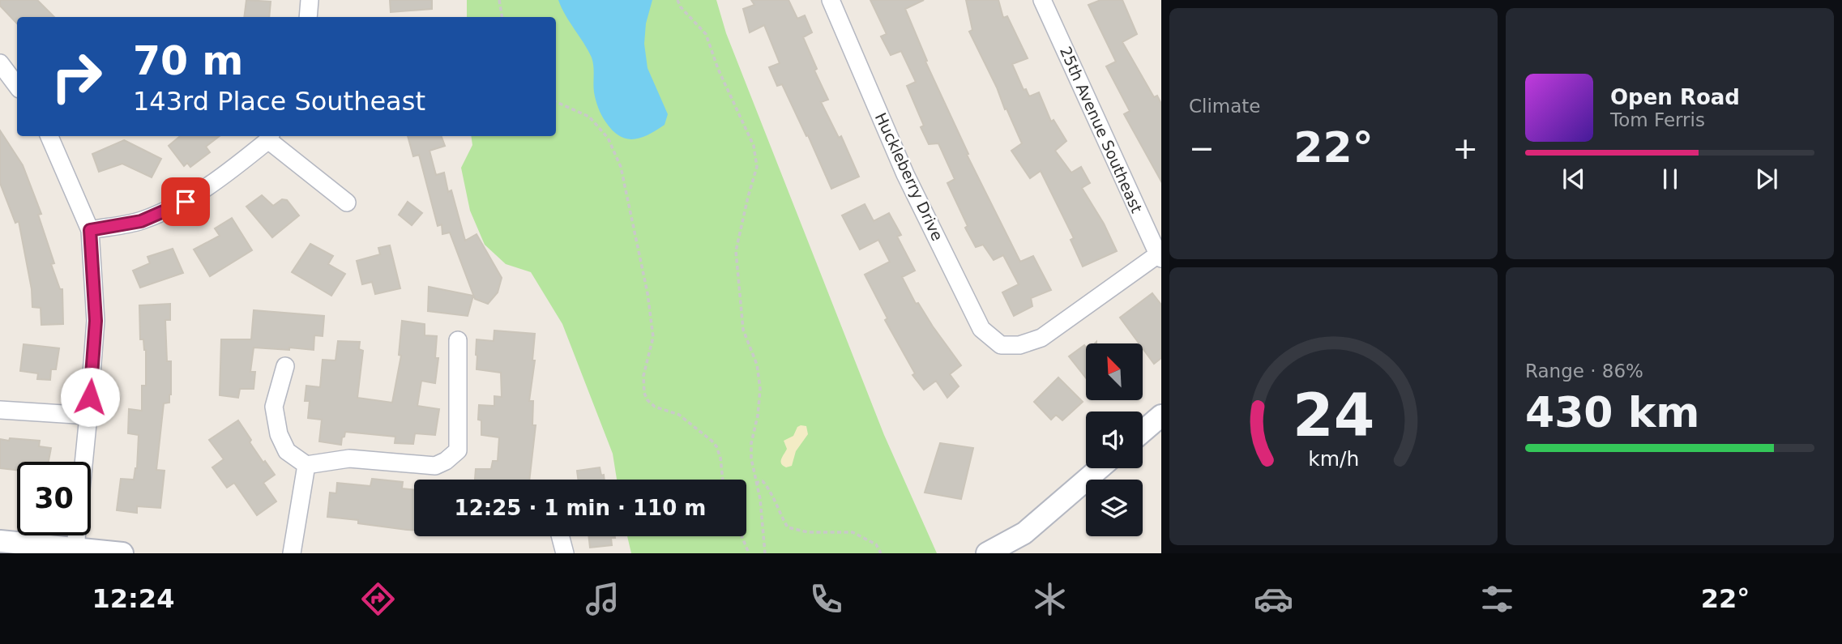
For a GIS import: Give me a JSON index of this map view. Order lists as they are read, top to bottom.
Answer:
{
  "streets": {
    "street": ["25th Avenue Southeast", "Huckleberry Drive"]
  },
  "crossings": [
    ["25th Avenue Southeast", "Huckleberry Drive"]
  ],
  "north": "top left",
  "page": {
    "tile": [
      "Climate",
      ["Range · 86%", "430 km"]
    ],
    "turn": ["70 m", "143rd Place Southeast"],
    "song": ["Open Road", "Tom Ferris"],
    "heat": ["−", "22°", "+"],
    "limit": "30",
    "trip": "12:25 · 1 min · 110 m",
    "tabs": ["12:24", "22°"],
    "gauge": ["24", "km/h"]
  }
}
